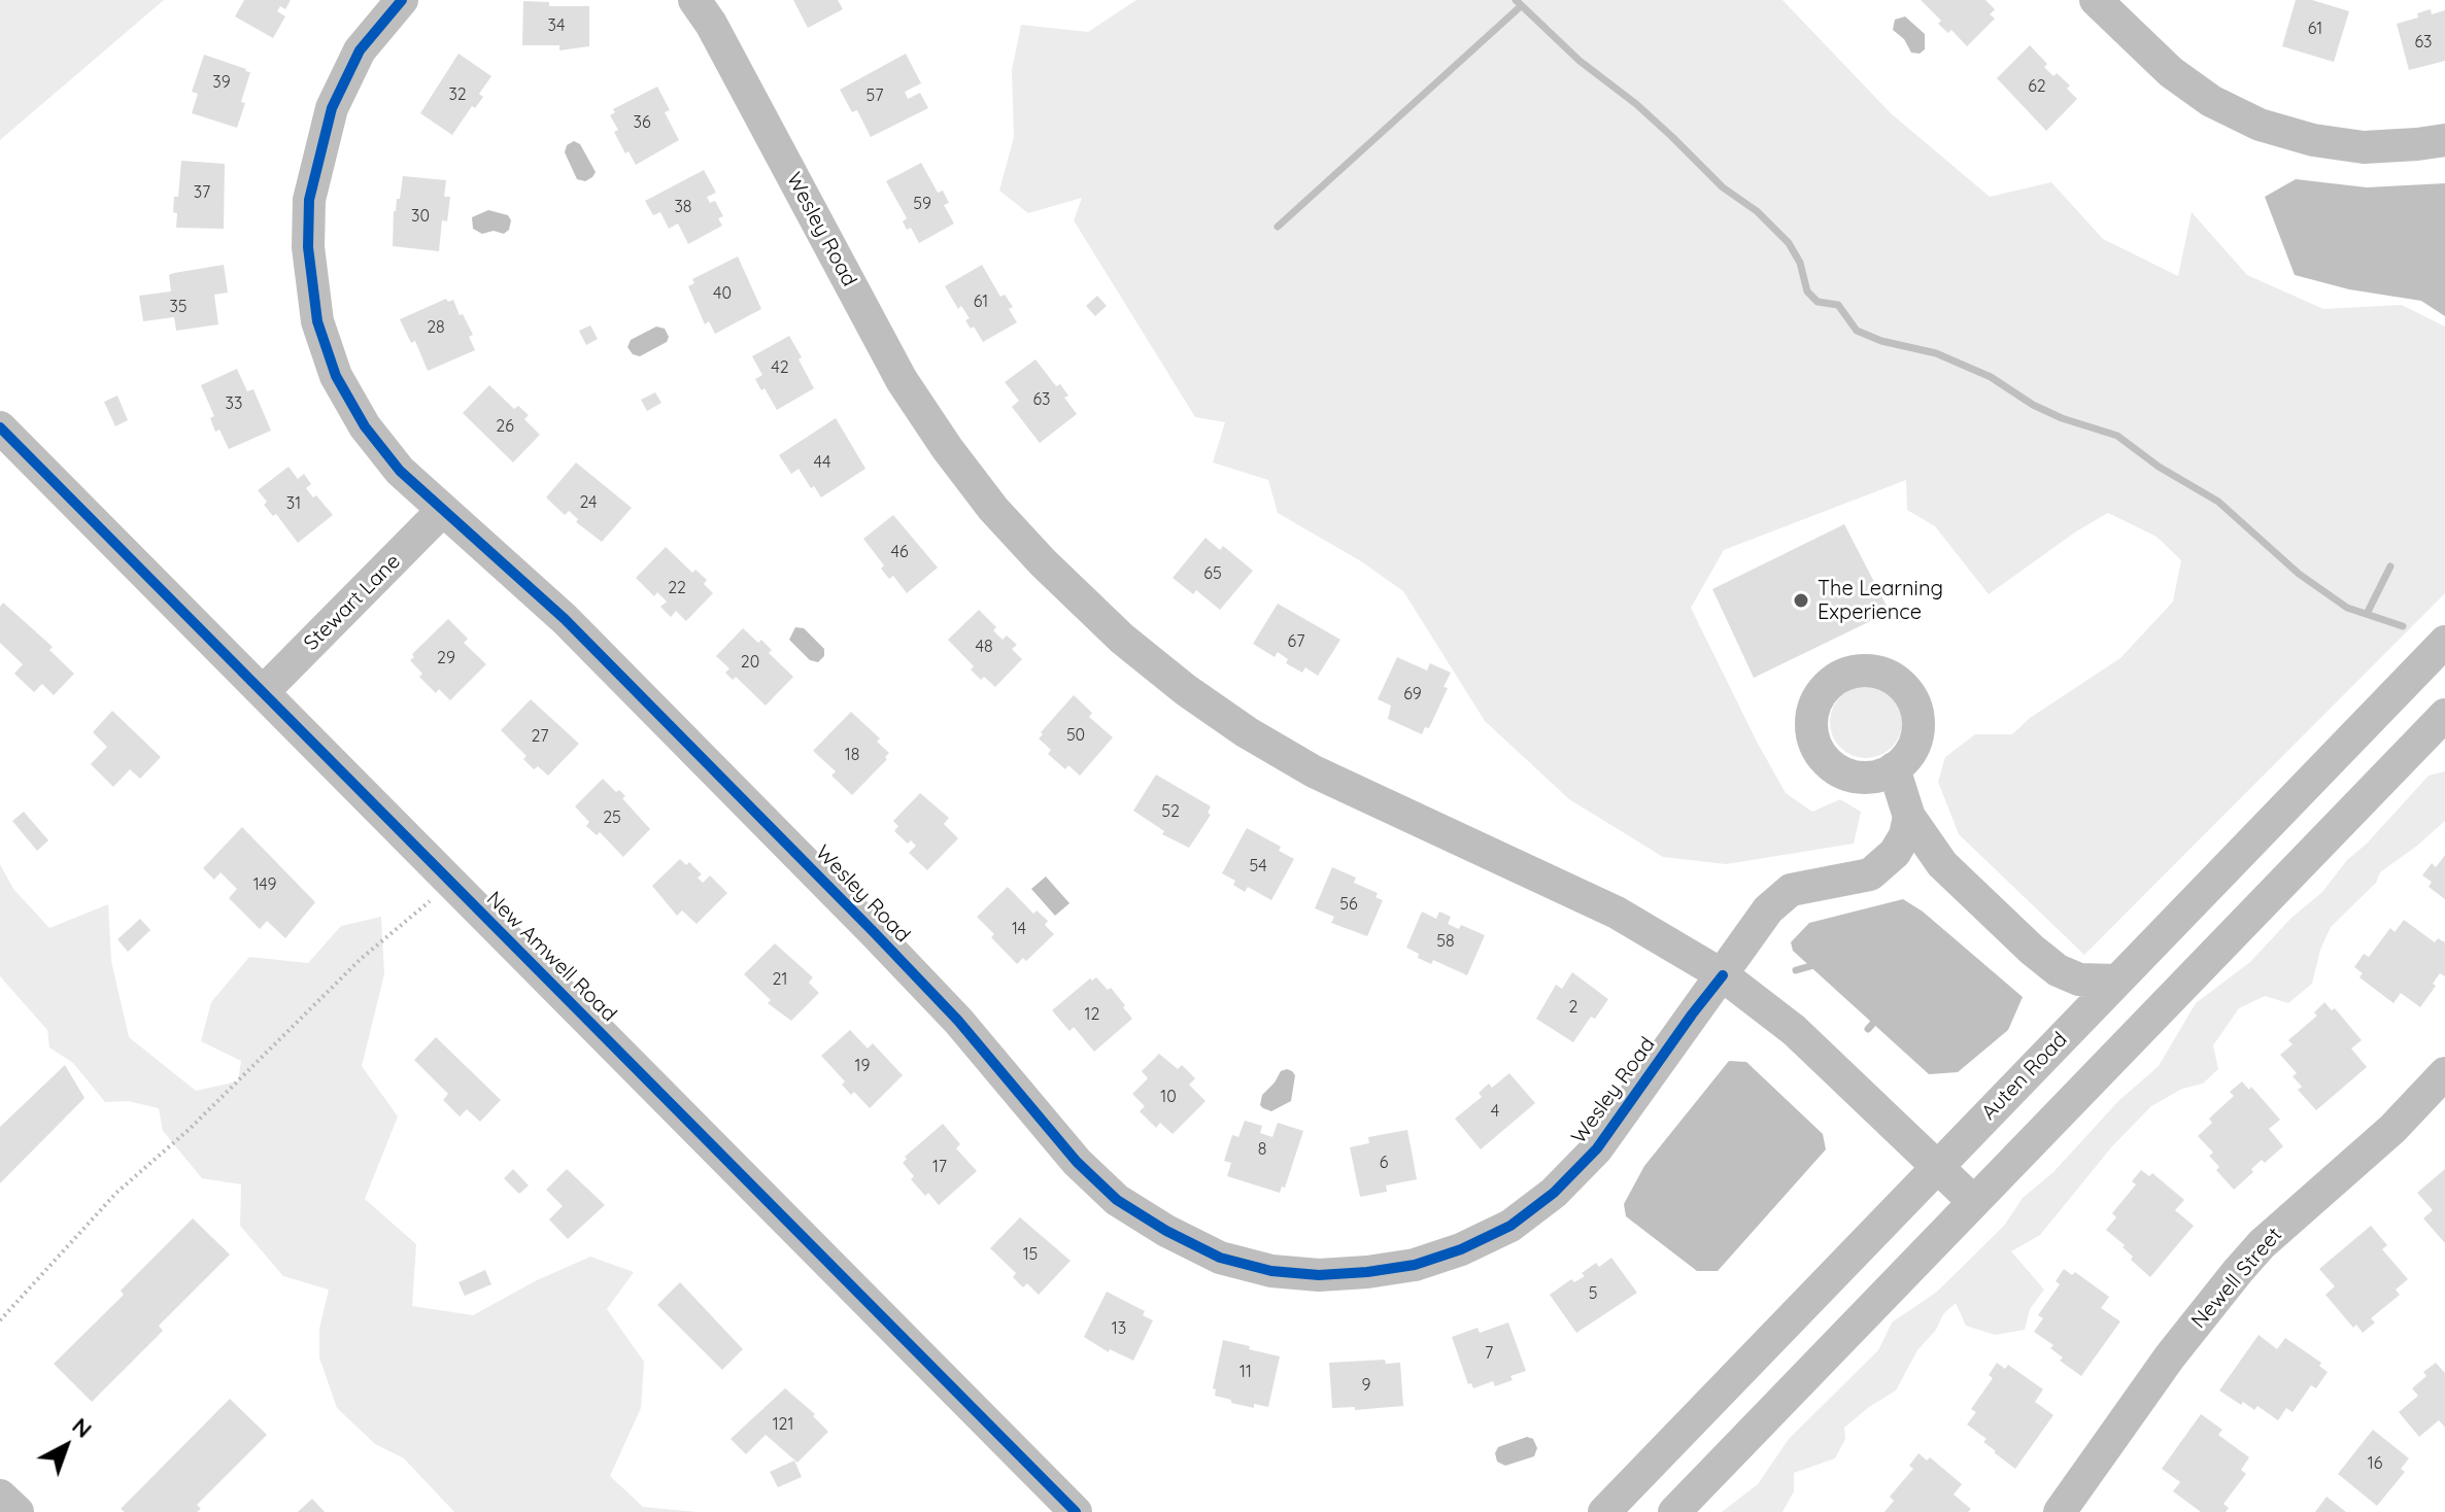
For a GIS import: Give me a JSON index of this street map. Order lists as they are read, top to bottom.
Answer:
{
  "streets": {
    "street": [
      "Wesley Road",
      "Stewart Lane",
      "New Amwell Road",
      "Auten Road",
      "Newell Street"
    ]
  },
  "crossings": [
    ["Wesley Road", "Stewart Lane"],
    ["Wesley Road", "Auten Road"],
    ["Stewart Lane", "New Amwell Road"]
  ],
  "places": ["The Learning Experience"],
  "house_numbers": [
    "34",
    "61",
    "63",
    "39",
    "62",
    "32",
    "57",
    "36",
    "37",
    "59",
    "38",
    "30",
    "40",
    "61",
    "35",
    "28",
    "42",
    "63",
    "33",
    "26",
    "44",
    "24",
    "31",
    "46",
    "65",
    "22",
    "67",
    "48",
    "29",
    "20",
    "69",
    "50",
    "27",
    "18",
    "52",
    "25",
    "54",
    "149",
    "56",
    "14",
    "58",
    "21",
    "2",
    "12",
    "19",
    "10",
    "4",
    "8",
    "6",
    "17",
    "15",
    "5",
    "13",
    "7",
    "11",
    "9",
    "121",
    "16"
  ],
  "north": "top right"
}
